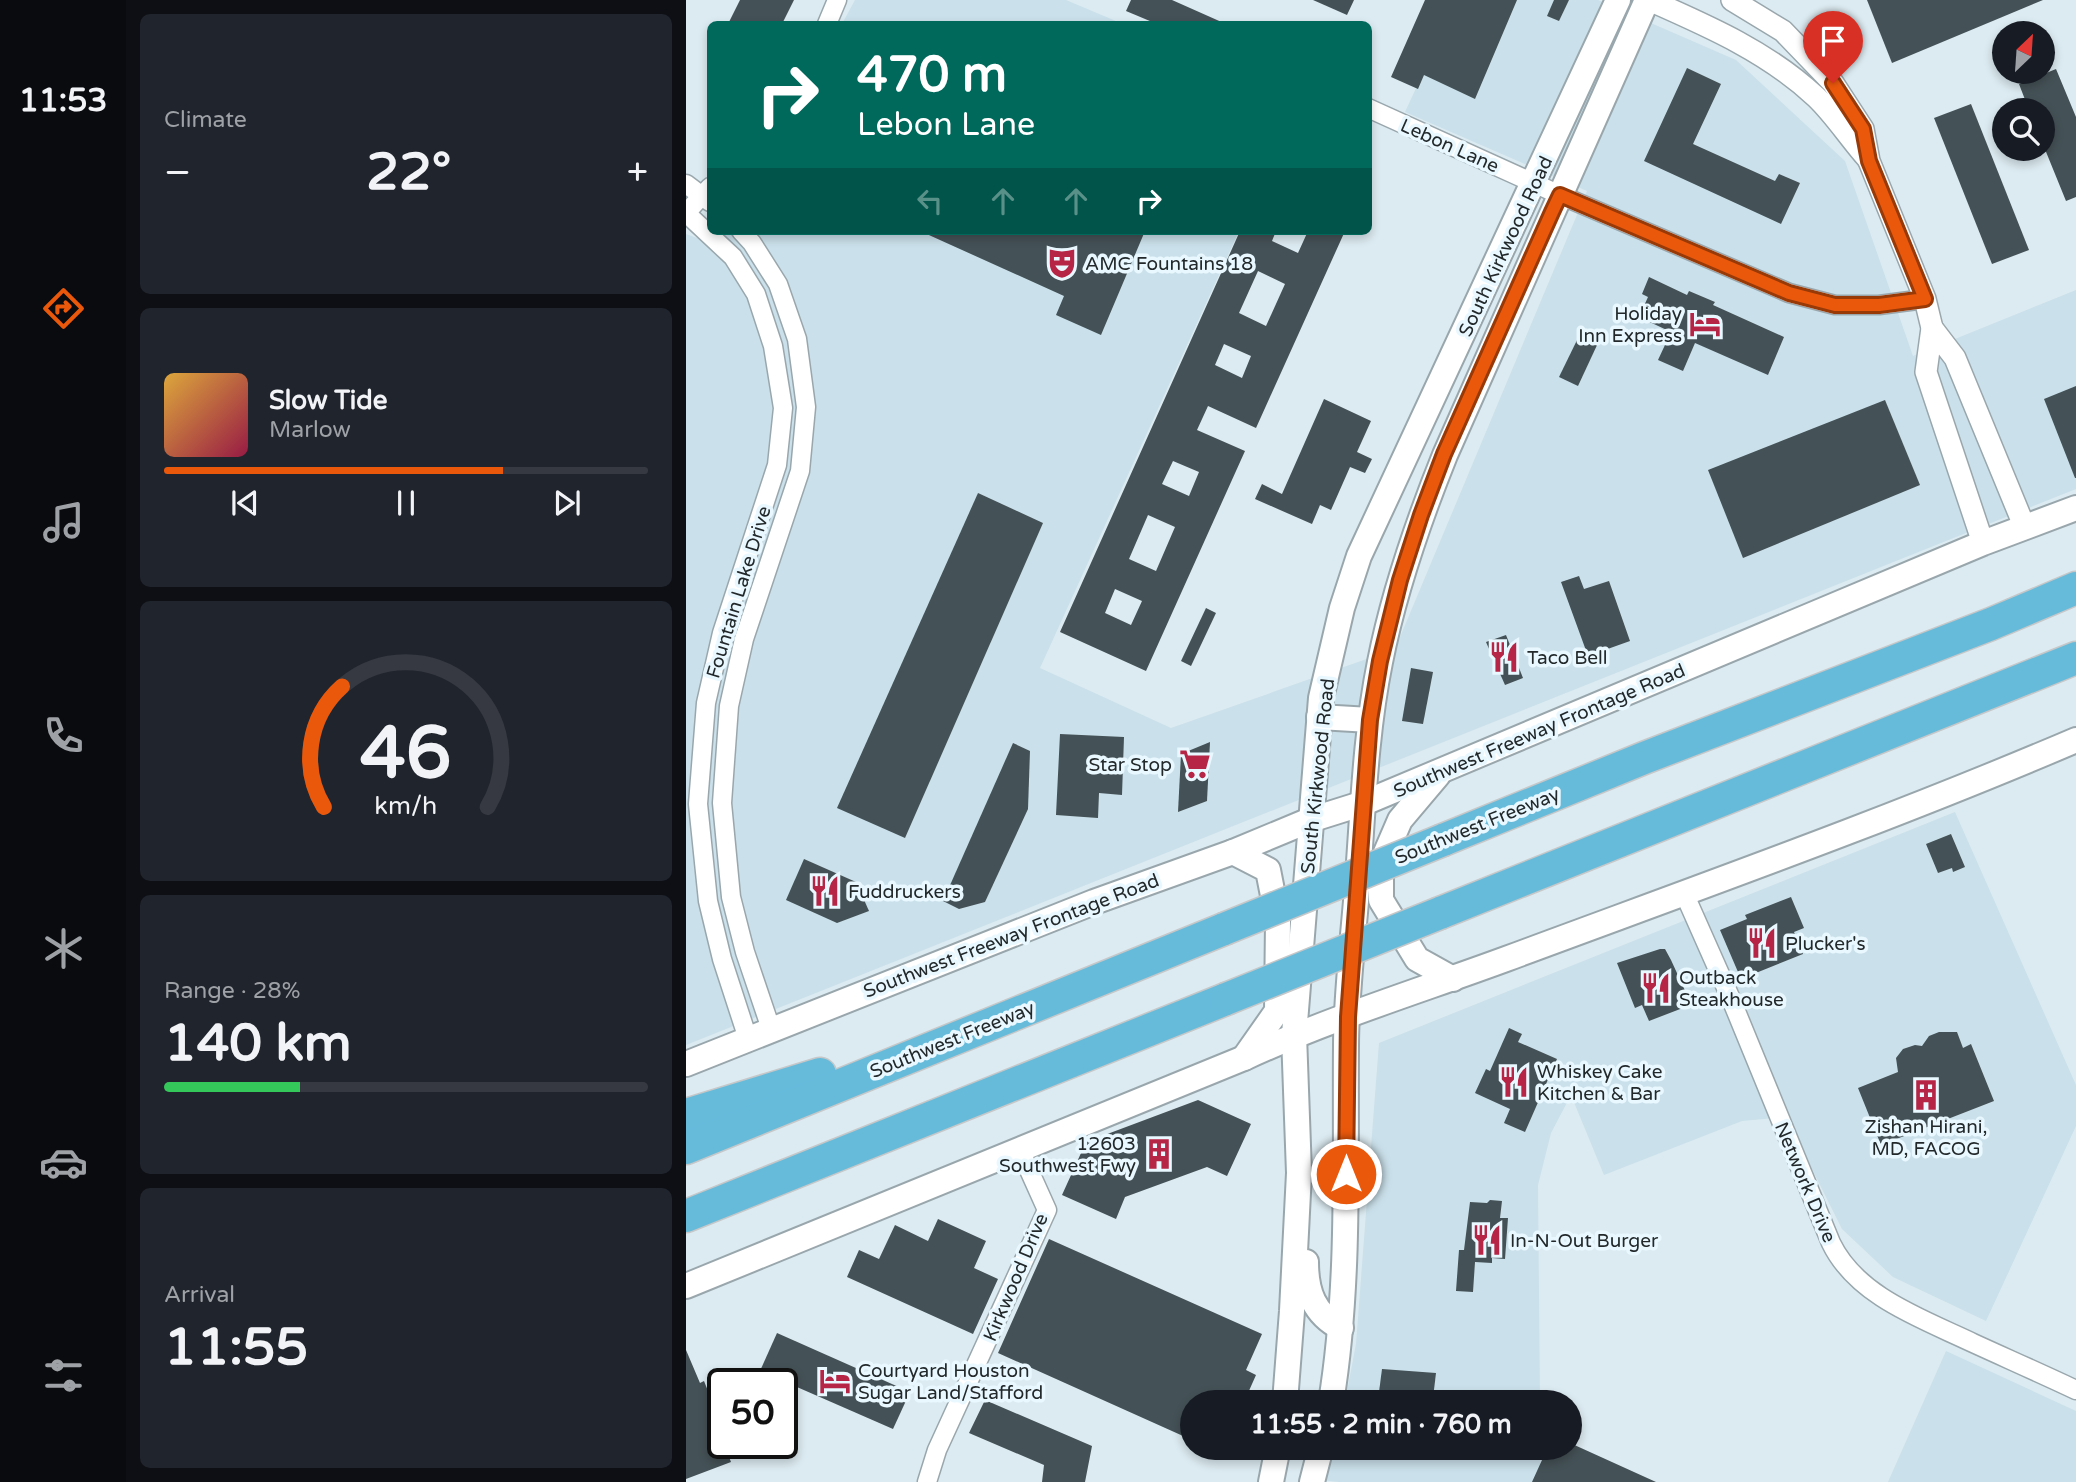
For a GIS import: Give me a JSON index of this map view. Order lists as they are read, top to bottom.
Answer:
{
  "streets": {
    "highway": ["Southwest Freeway"],
    "main road": ["South Kirkwood Road", "Southwest Freeway Frontage Road"],
    "street": [
      "Lebon Lane",
      "Fountain Lake Drive",
      "Network Drive",
      "Kirkwood Drive"
    ]
  },
  "crossings": [
    ["Lebon Lane", "South Kirkwood Road"],
    ["South Kirkwood Road", "Southwest Freeway Frontage Road"],
    ["Fountain Lake Drive", "Southwest Freeway Frontage Road"]
  ],
  "places": {
    "theatre": ["AMC Fountains 18"],
    "hotel": ["Holiday Inn Express", "Courtyard Houston Sugar Land/Stafford"],
    "restaurant": [
      "Taco Bell",
      "Fuddruckers",
      "Plucker's",
      "Outback Steakhouse",
      "Whiskey Cake Kitchen & Bar",
      "In-N-Out Burger"
    ],
    "supermarket": ["Star Stop"],
    "building": ["Zishan Hirani, MD, FACOG", "12603 Southwest Fwy"]
  },
  "north": "top right",
  "page": {
    "tabs": "11:53",
    "tile": [
      "Climate",
      ["Range · 28%", "140 km"],
      ["Arrival", "11:55"]
    ],
    "turn": ["470 m", "Lebon Lane"],
    "heat": ["−", "22°", "+"],
    "song": ["Slow Tide", "Marlow"],
    "limit": "50",
    "trip": "11:55 · 2 min · 760 m",
    "gauge": ["46", "km/h"]
  }
}
